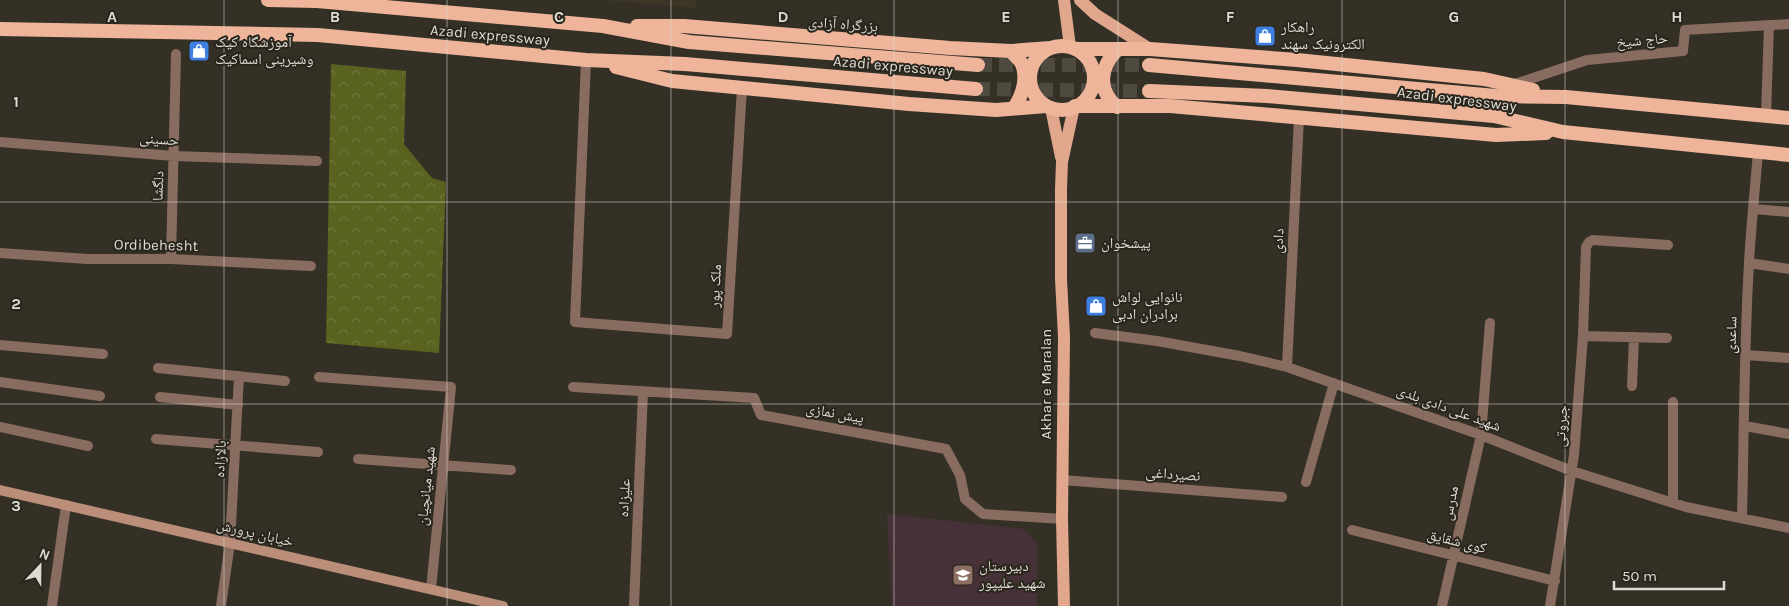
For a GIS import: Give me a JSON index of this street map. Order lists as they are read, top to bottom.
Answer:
{
  "streets": {
    "highway": ["بزرگراه آزادی", "Azadi expressway"],
    "main road": ["Akhar e Maralan", "خیابان پرورش"],
    "street": [
      "حاج شیخ",
      "حسینی",
      "دلگشا",
      "دادی",
      "Ordibehesht",
      "ملک پور",
      "ساعدی",
      "شهید علی دادی بلدی",
      "پیش نمازی",
      "جبروتی",
      "بالازاده",
      "نصیرداغی",
      "شهید میانچیان",
      "علیزاده",
      "مدرس",
      "کوی شقایق"
    ]
  },
  "crossings": [
    ["بزرگراه آزادی", "Azadi expressway"],
    ["بزرگراه آزادی", "Akhar e Maralan"],
    ["Azadi expressway", "ملک پور"],
    ["Azadi expressway", "ساعدی"],
    ["حسینی", "دلگشا"],
    ["دلگشا", "Ordibehesht"],
    ["دادی", "شهید علی دادی بلدی"],
    ["ساعدی", "شهید علی دادی بلدی"],
    ["Akhar e Maralan", "پیش نمازی"],
    ["Akhar e Maralan", "نصیرداغی"],
    ["شهید علی دادی بلدی", "جبروتی"],
    ["شهید علی دادی بلدی", "مدرس"],
    ["پیش نمازی", "علیزاده"],
    ["جبروتی", "کوی شقایق"],
    ["بالازاده", "خیابان پرورش"],
    ["شهید میانچیان", "خیابان پرورش"],
    ["مدرس", "کوی شقایق"]
  ],
  "places": {
    "shop": ["راهکار الکترونیک سهند", "آموزشگاه کیک وشیرینی اسماکیک", "نانوایی لواش برادران ادبی"],
    "office": ["پیشخوان"],
    "school or university": ["دبیرستان شهید علیپور"]
  },
  "scale_bar": "50 m",
  "north": "top",
  "grid": {
    "columns": [
      "A",
      "B",
      "C",
      "D",
      "E",
      "F",
      "G",
      "H"
    ],
    "rows": ["1", "2", "3"]
  }
}
